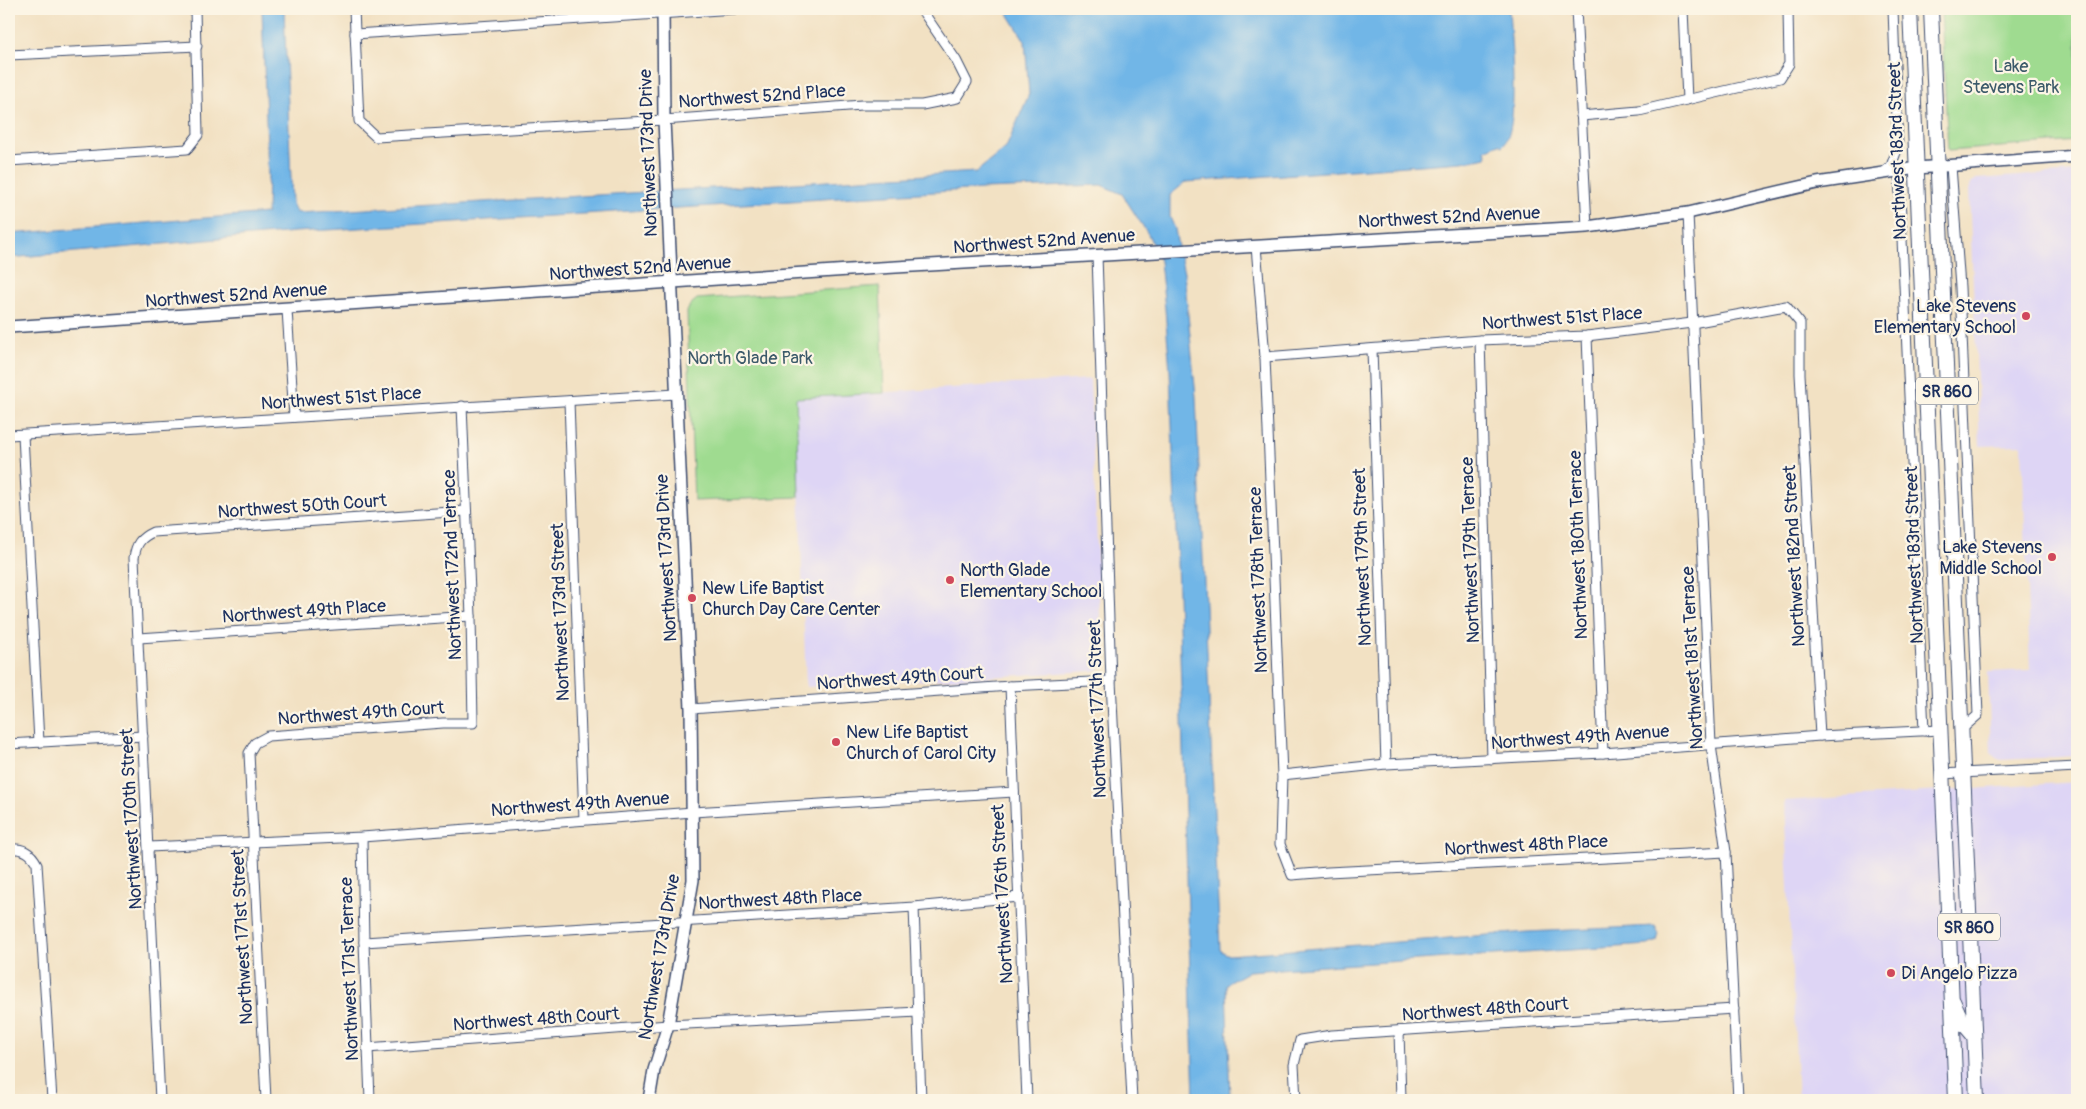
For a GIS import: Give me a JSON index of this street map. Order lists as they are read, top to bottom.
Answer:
{
  "streets": {
    "main road": ["Northwest 183rd Street", "SR 860"],
    "street": [
      "Northwest 52nd Place",
      "Northwest 173rd Drive",
      "Northwest 52nd Avenue",
      "Northwest 51st Place",
      "Northwest 50th Court",
      "Northwest 180th Terrace",
      "Northwest 179th Terrace",
      "Northwest 182nd Street",
      "Northwest 179th Street",
      "Northwest 172nd Terrace",
      "Northwest 178th Terrace",
      "Northwest 49th Place",
      "Northwest 173rd Street",
      "Northwest 181st Terrace",
      "Northwest 49th Court",
      "Northwest 177th Street",
      "Northwest 49th Avenue",
      "Northwest 170th Street",
      "Northwest 48th Place",
      "Northwest 176th Street",
      "Northwest 171st Street",
      "Northwest 171st Terrace",
      "Northwest 48th Court"
    ]
  },
  "crossings": [
    ["Northwest 52nd Place", "Northwest 173rd Drive"],
    ["Northwest 183rd Street", "Northwest 52nd Avenue"],
    ["Northwest 183rd Street", "Northwest 49th Avenue"],
    ["Northwest 173rd Drive", "Northwest 52nd Avenue"],
    ["Northwest 173rd Drive", "Northwest 51st Place"],
    ["Northwest 173rd Drive", "Northwest 49th Court"],
    ["Northwest 173rd Drive", "Northwest 49th Avenue"],
    ["Northwest 173rd Drive", "Northwest 48th Place"],
    ["Northwest 173rd Drive", "Northwest 48th Court"],
    ["Northwest 52nd Avenue", "SR 860"],
    ["Northwest 52nd Avenue", "Northwest 178th Terrace"],
    ["Northwest 52nd Avenue", "Northwest 181st Terrace"],
    ["Northwest 52nd Avenue", "Northwest 177th Street"],
    ["Northwest 51st Place", "Northwest 180th Terrace"],
    ["Northwest 51st Place", "Northwest 179th Terrace"],
    ["Northwest 51st Place", "Northwest 182nd Street"],
    ["Northwest 51st Place", "Northwest 179th Street"],
    ["Northwest 51st Place", "Northwest 172nd Terrace"],
    ["Northwest 51st Place", "Northwest 178th Terrace"],
    ["Northwest 51st Place", "Northwest 173rd Street"],
    ["Northwest 51st Place", "Northwest 181st Terrace"],
    ["Northwest 50th Court", "Northwest 172nd Terrace"],
    ["Northwest 50th Court", "Northwest 170th Street"],
    ["Northwest 180th Terrace", "Northwest 49th Avenue"],
    ["Northwest 179th Terrace", "Northwest 49th Avenue"],
    ["Northwest 182nd Street", "Northwest 49th Avenue"],
    ["Northwest 179th Street", "Northwest 49th Avenue"],
    ["Northwest 172nd Terrace", "Northwest 49th Place"],
    ["Northwest 172nd Terrace", "Northwest 49th Court"],
    ["Northwest 178th Terrace", "Northwest 49th Avenue"],
    ["Northwest 178th Terrace", "Northwest 48th Place"],
    ["Northwest 49th Place", "Northwest 170th Street"],
    ["Northwest 173rd Street", "Northwest 49th Avenue"],
    ["Northwest 181st Terrace", "Northwest 49th Avenue"],
    ["Northwest 181st Terrace", "Northwest 48th Place"],
    ["Northwest 181st Terrace", "Northwest 48th Court"],
    ["Northwest 49th Court", "Northwest 177th Street"],
    ["Northwest 49th Court", "Northwest 176th Street"],
    ["Northwest 49th Court", "Northwest 171st Street"],
    ["Northwest 49th Avenue", "Northwest 170th Street"],
    ["Northwest 49th Avenue", "Northwest 176th Street"],
    ["Northwest 49th Avenue", "Northwest 171st Street"],
    ["Northwest 49th Avenue", "Northwest 171st Terrace"],
    ["Northwest 48th Place", "Northwest 176th Street"],
    ["Northwest 48th Place", "Northwest 171st Terrace"],
    ["Northwest 171st Terrace", "Northwest 48th Court"]
  ],
  "parks": ["Lake Stevens Park", "North Glade Park"],
  "places": [
    "Lake Stevens Elementary School",
    "Lake Stevens Middle School",
    "North Glade Elementary School",
    "New Life Baptist Church Day Care Center",
    "New Life Baptist Church of Carol City",
    "Di Angelo Pizza"
  ]
}
